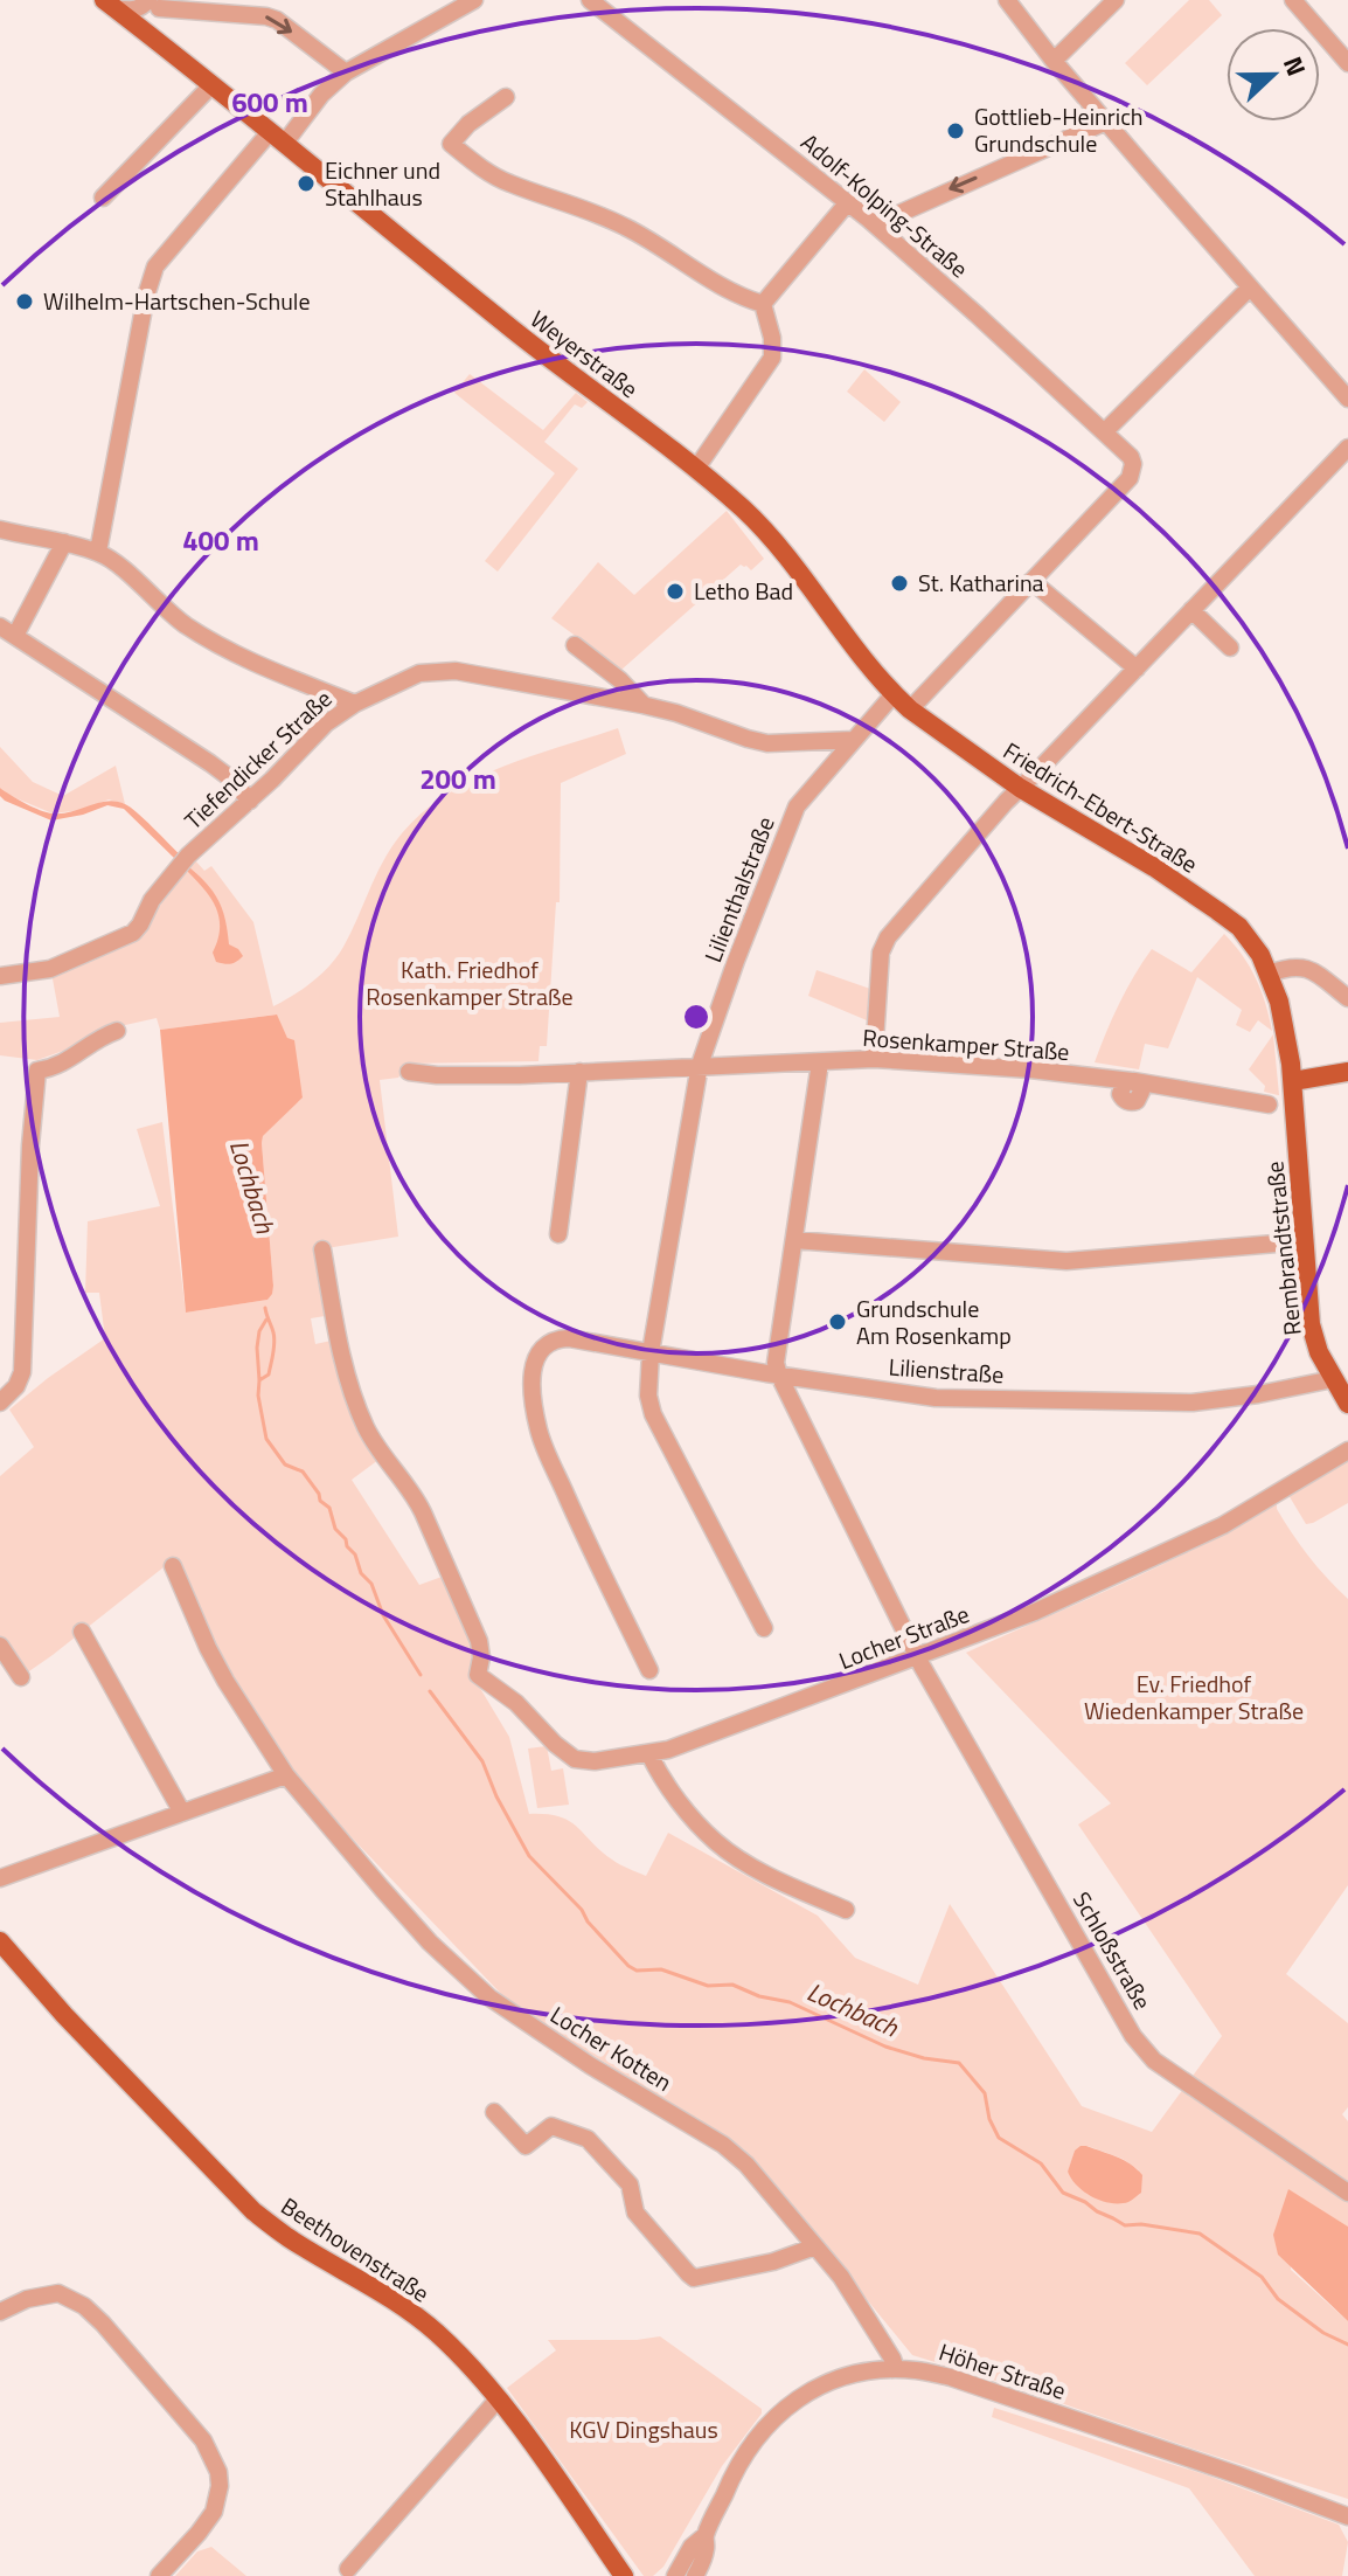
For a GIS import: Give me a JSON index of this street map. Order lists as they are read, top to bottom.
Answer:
{
  "streets": {
    "main road": [
      "Weyerstraße",
      "Friedrich-Ebert-Straße",
      "Rembrandtstraße",
      "Beethovenstraße"
    ],
    "street": [
      "Adolf-Kolping-Straße",
      "Tiefendicker Straße",
      "Lilienthalstraße",
      "Rosenkamper Straße",
      "Lilienstraße",
      "Locher Straße",
      "Schloßstraße",
      "Locher Kotten",
      "Höher Straße"
    ]
  },
  "crossings": [
    ["Weyerstraße", "Friedrich-Ebert-Straße"],
    ["Weyerstraße", "Lilienthalstraße"],
    ["Tiefendicker Straße", "Lilienthalstraße"],
    ["Friedrich-Ebert-Straße", "Lilienthalstraße"],
    ["Friedrich-Ebert-Straße", "Rembrandtstraße"],
    ["Lilienthalstraße", "Rosenkamper Straße"],
    ["Lilienthalstraße", "Lilienstraße"],
    ["Rembrandtstraße", "Lilienstraße"],
    ["Lilienstraße", "Schloßstraße"],
    ["Locher Straße", "Schloßstraße"],
    ["Locher Kotten", "Höher Straße"]
  ],
  "water": ["Lochbach"],
  "parks": ["Kath. Friedhof Rosenkamper Straße", "Ev. Friedhof Wiedenkamper Straße", "KGV Dingshaus"],
  "places": [
    "Gottlieb-Heinrich Grundschule",
    "Eichner und Stahlhaus",
    "Wilhelm-Hartschen-Schule",
    "St. Katharina",
    "Letho Bad",
    "Grundschule Am Rosenkamp"
  ],
  "north": "right",
  "rings": ["600 m", "400 m", "200 m"]
}
